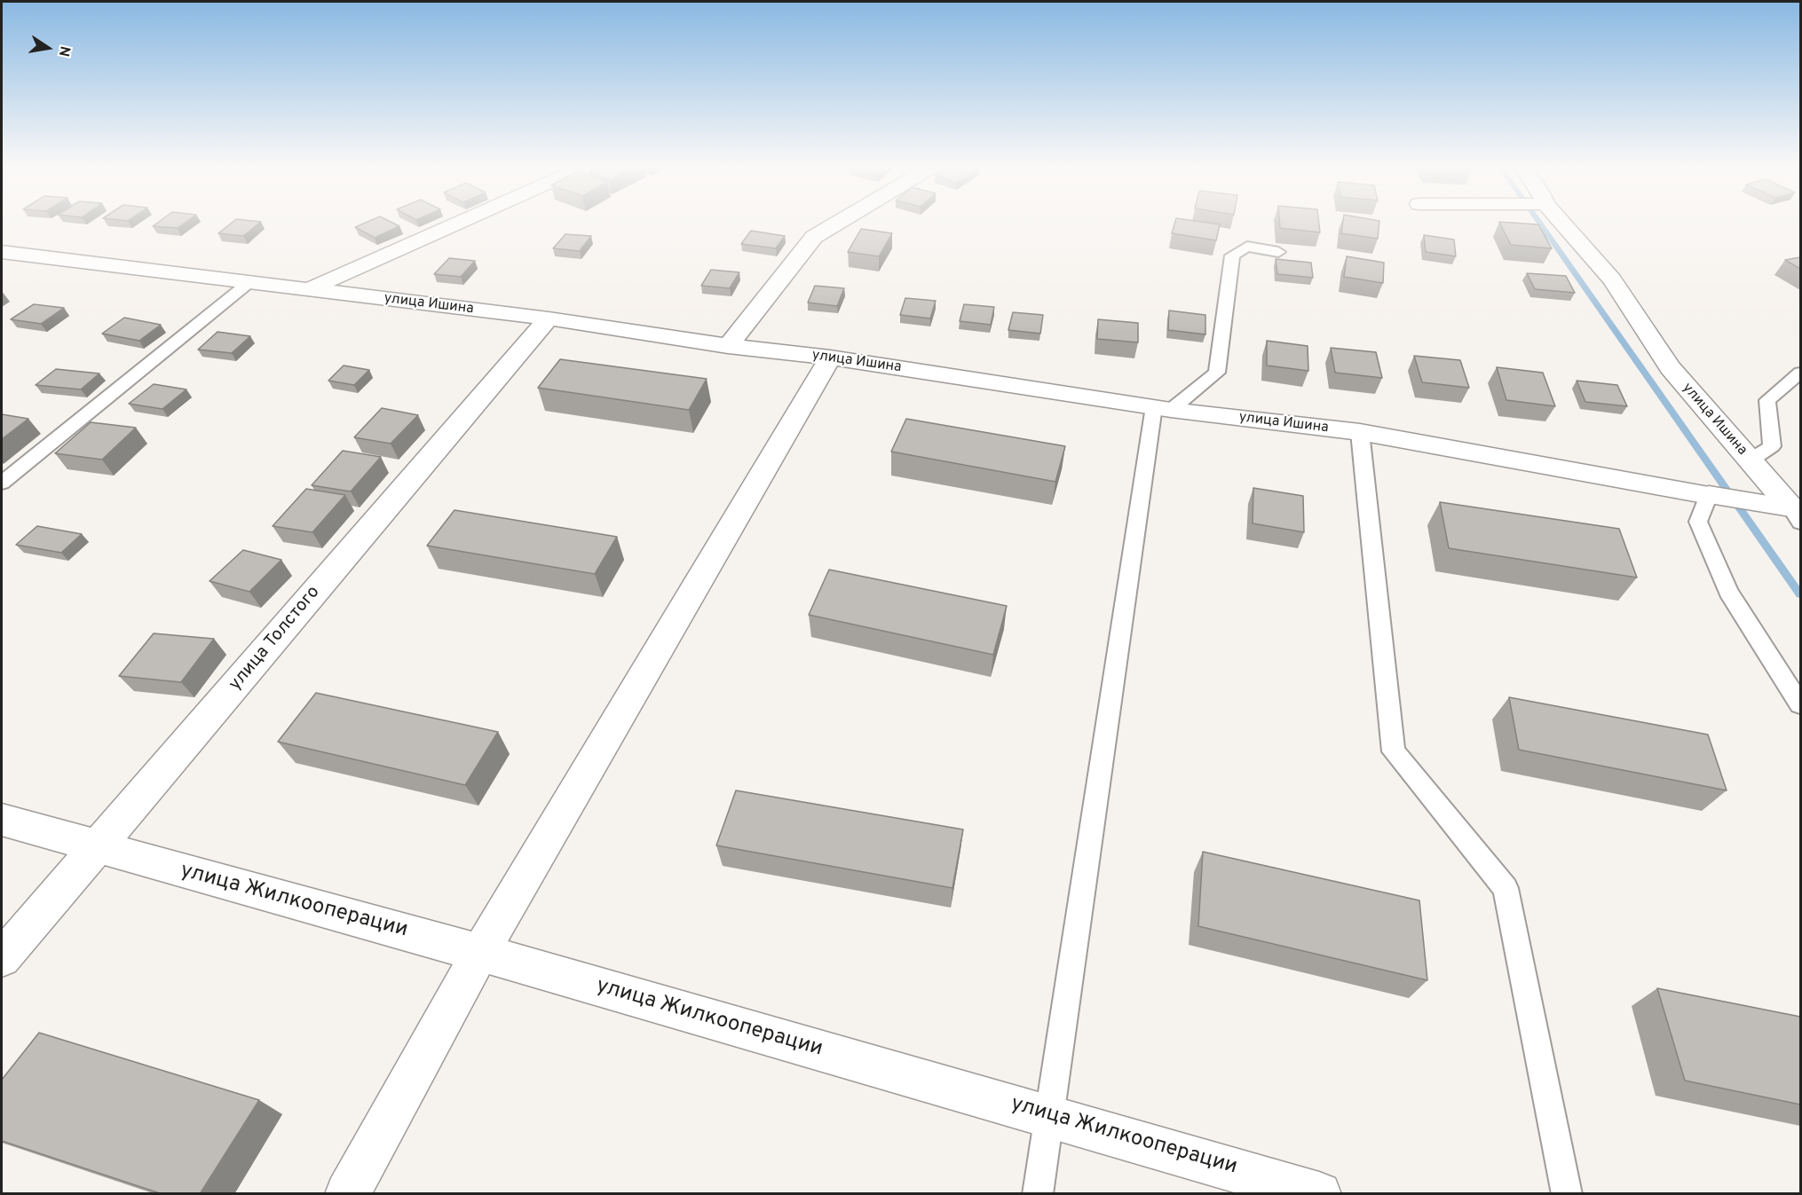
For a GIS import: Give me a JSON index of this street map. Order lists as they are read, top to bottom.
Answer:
{
  "streets": {
    "street": ["улица Ишина", "улица Толстого", "улица Жилкооперации"]
  },
  "crossings": [
    ["улица Ишина", "улица Толстого"],
    ["улица Толстого", "улица Жилкооперации"]
  ],
  "north": "right"
}
